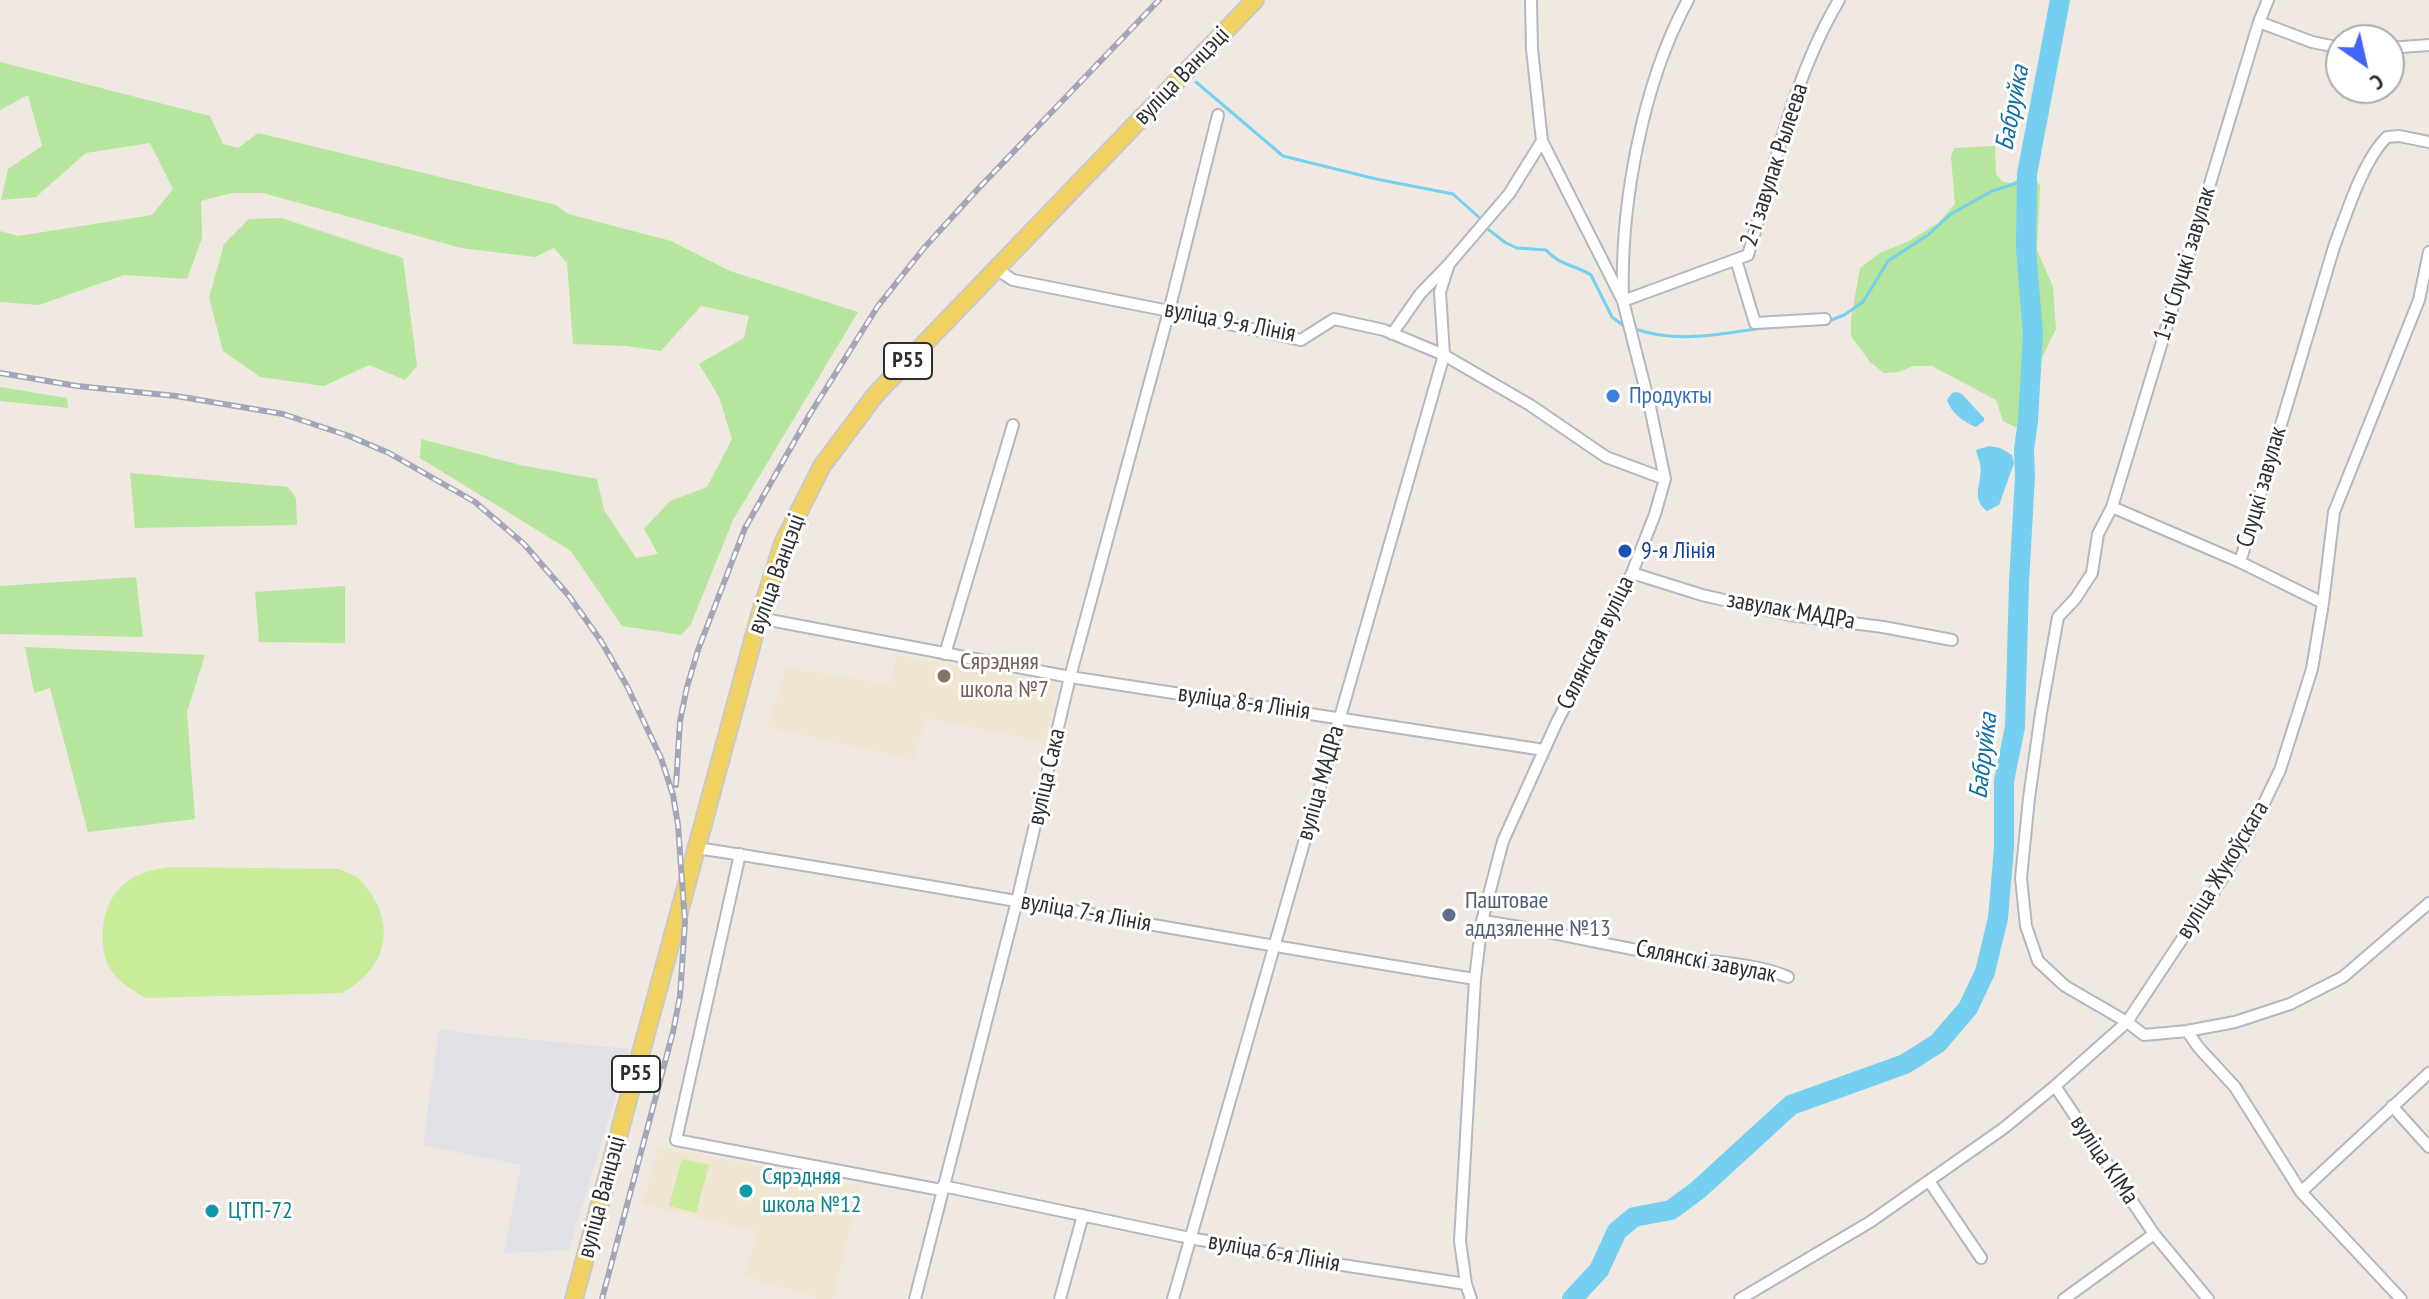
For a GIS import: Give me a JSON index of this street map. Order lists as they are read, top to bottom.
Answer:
{
  "streets": {
    "main road": ["вуліца Ванцэці", "Р55"],
    "street": [
      "2-і завулак Рылеева",
      "1-ы Слуцкі завулак",
      "вуліца 9-я Лінія",
      "Слуцкі завулак",
      "завулак МАДРа",
      "Сялянская вуліца",
      "вуліца 8-я Лінія",
      "вуліца Сака",
      "вуліца МАДРа",
      "вуліца Жукоўскага",
      "вуліца 7-я Лінія",
      "Сялянскі завулак",
      "вуліца КІМа",
      "вуліца 6-я Лінія"
    ]
  },
  "crossings": [
    ["вуліца Ванцэці", "вуліца 9-я Лінія"],
    ["вуліца Ванцэці", "вуліца 8-я Лінія"],
    ["вуліца Ванцэці", "вуліца 7-я Лінія"],
    ["2-і завулак Рылеева", "Сялянская вуліца"],
    ["1-ы Слуцкі завулак", "Слуцкі завулак"],
    ["вуліца 9-я Лінія", "Сялянская вуліца"],
    ["вуліца 9-я Лінія", "вуліца Сака"],
    ["вуліца 9-я Лінія", "вуліца МАДРа"],
    ["завулак МАДРа", "Сялянская вуліца"],
    ["Сялянская вуліца", "вуліца 8-я Лінія"],
    ["Сялянская вуліца", "вуліца МАДРа"],
    ["Сялянская вуліца", "вуліца 7-я Лінія"],
    ["Сялянская вуліца", "Сялянскі завулак"],
    ["Сялянская вуліца", "вуліца 6-я Лінія"],
    ["вуліца 8-я Лінія", "вуліца Сака"],
    ["вуліца 8-я Лінія", "вуліца МАДРа"],
    ["вуліца Сака", "вуліца 7-я Лінія"],
    ["вуліца Сака", "вуліца 6-я Лінія"],
    ["вуліца МАДРа", "вуліца 7-я Лінія"],
    ["вуліца МАДРа", "вуліца 6-я Лінія"],
    ["вуліца Жукоўскага", "вуліца КІМа"],
    ["вуліца 7-я Лінія", "вуліца 6-я Лінія"]
  ],
  "water": ["Бабруйка"],
  "places": [
    "Продукты",
    "9-я Лінія",
    "Сярэдняя школа №7",
    "Паштовае аддзяленне №13",
    "Сярэдняя школа №12",
    "ЦТП-72"
  ],
  "north": "bottom right"
}
